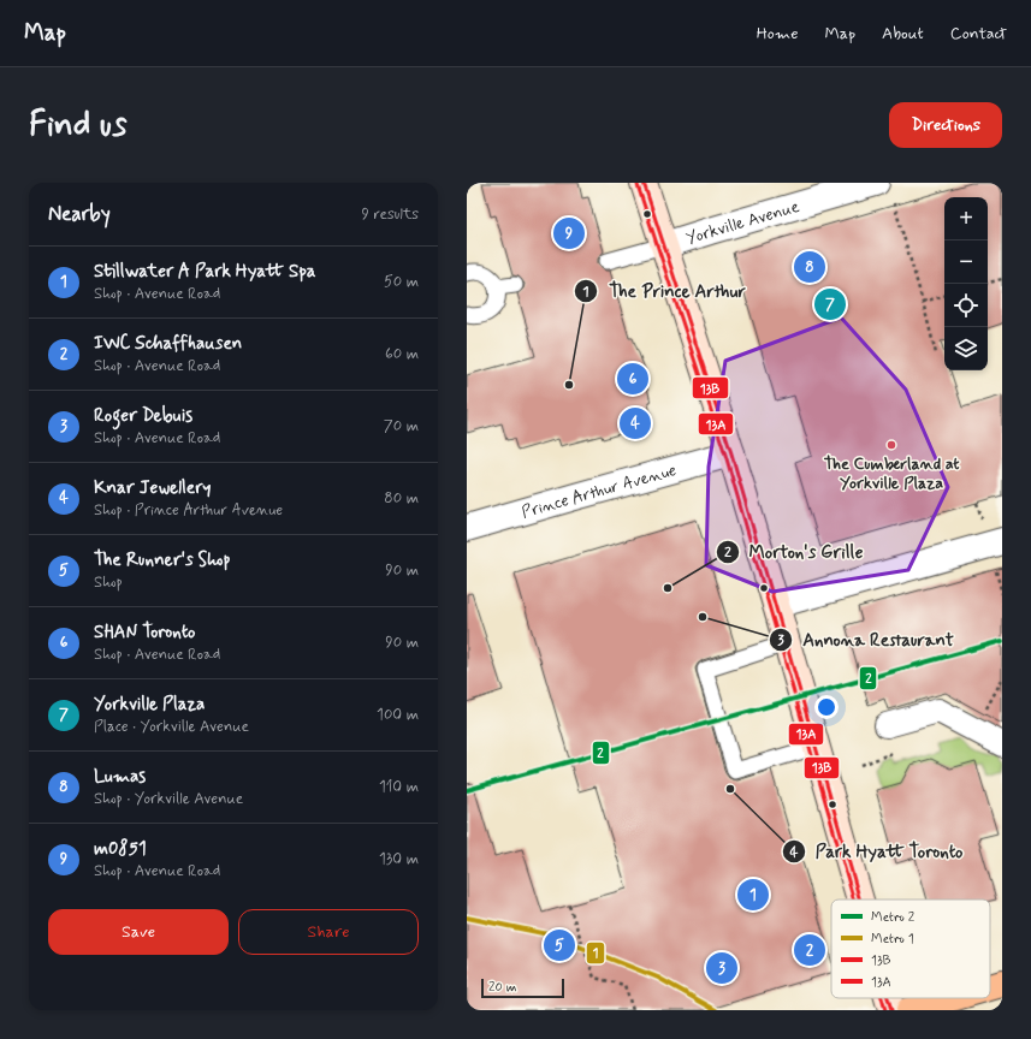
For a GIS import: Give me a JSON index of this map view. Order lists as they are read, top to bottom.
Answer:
{
  "streets": {
    "street": ["Yorkville Avenue", "Prince Arthur Avenue"]
  },
  "places": [
    "The Prince Arthur",
    "The Cumberland at Yorkville Plaza",
    "Morton's Grille",
    "Annona Restaurant",
    "Park Hyatt Toronto"
  ],
  "lines": [
    "transit line 13B",
    "transit line 13A",
    "metro line 2",
    "metro line 1"
  ],
  "legend": [
    "Metro 2",
    "Metro 1",
    "13B",
    "13A"
  ],
  "scale_bar": "20 m",
  "page": {
    "header": "Map",
    "nav": [
      "Home",
      "Map",
      "About",
      "Contact"
    ],
    "buttons": [
      "Directions",
      ["Save", "Share"]
    ],
    "title": "Find us",
    "heading": ["Nearby", "9 results"],
    "map_buttons": ["+", "−"],
    "pins": [
      "9",
      "8",
      "7",
      "6",
      "4",
      "1",
      "5",
      "2",
      "3"
    ],
    "list": [
      {
        "mark": "1",
        "name": "Stillwater A Park Hyatt Spa",
        "note": "Shop · Avenue Road",
        "value": "50 m"
      },
      {
        "mark": "2",
        "name": "IWC Schaffhausen",
        "note": "Shop · Avenue Road",
        "value": "60 m"
      },
      {
        "mark": "3",
        "name": "Roger Debuis",
        "note": "Shop · Avenue Road",
        "value": "70 m"
      },
      {
        "mark": "4",
        "name": "Knar Jewellery",
        "note": "Shop · Prince Arthur Avenue",
        "value": "80 m"
      },
      {
        "mark": "5",
        "name": "The Runner's Shop",
        "note": "Shop",
        "value": "90 m"
      },
      {
        "mark": "6",
        "name": "SHAN Toronto",
        "note": "Shop · Avenue Road",
        "value": "90 m"
      },
      {
        "mark": "7",
        "name": "Yorkville Plaza",
        "note": "Place · Yorkville Avenue",
        "value": "100 m"
      },
      {
        "mark": "8",
        "name": "Lumas",
        "note": "Shop · Yorkville Avenue",
        "value": "110 m"
      },
      {
        "mark": "9",
        "name": "m0851",
        "note": "Shop · Avenue Road",
        "value": "130 m"
      }
    ],
    "scale": "20 m"
  }
}
